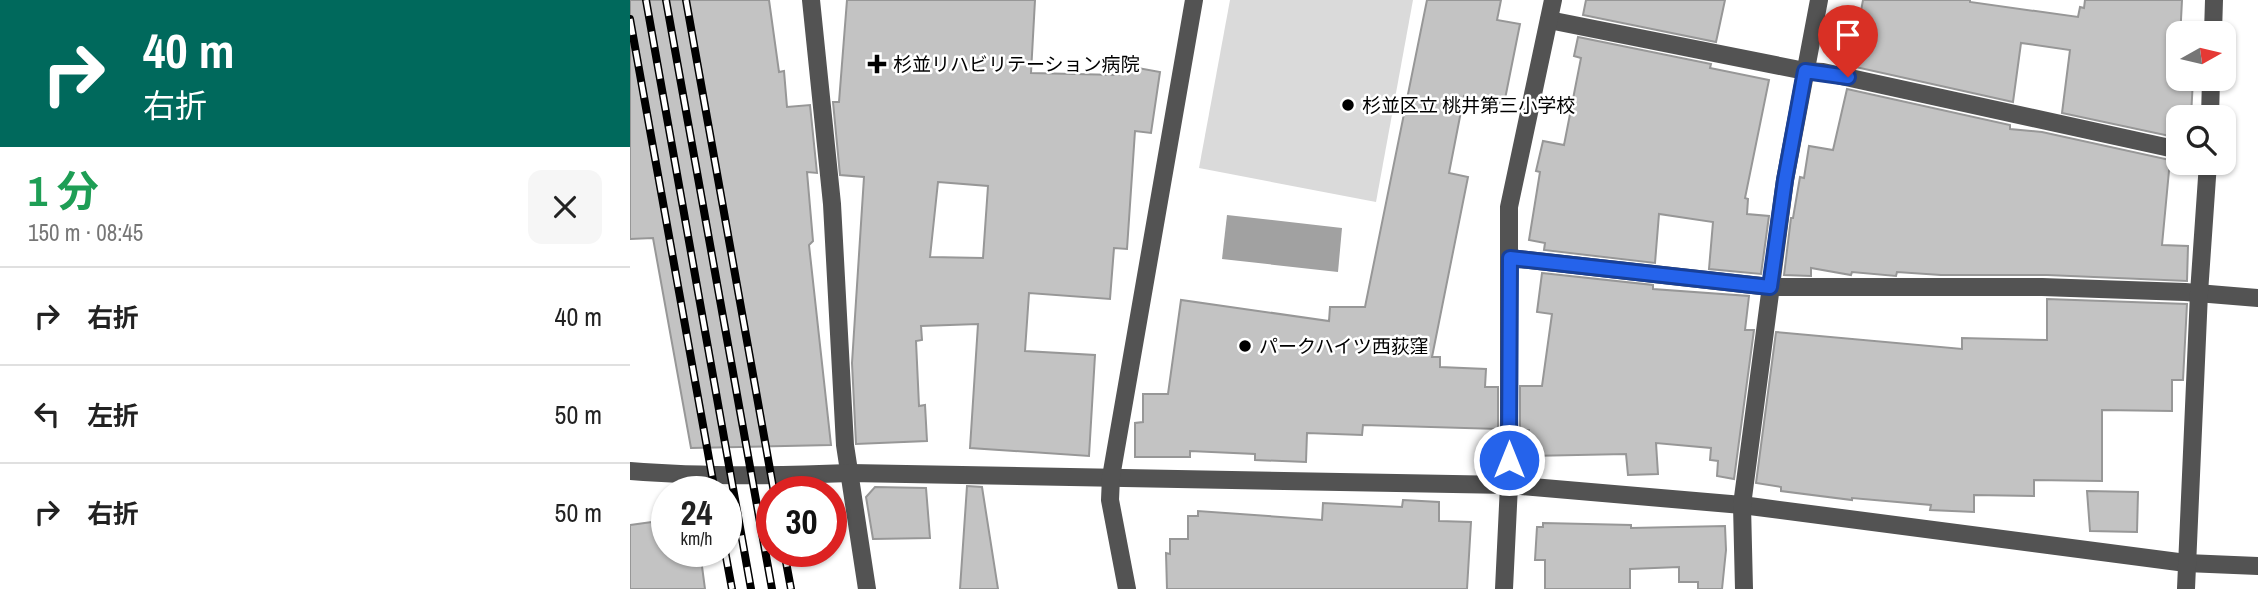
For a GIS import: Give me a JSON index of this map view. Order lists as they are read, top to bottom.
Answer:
{
  "places": {
    "health": ["杉並リハビリテーション病院"],
    "other": ["杉並区立 桃井第三小学校", "パークハイツ西荻窪"]
  },
  "north": "right",
  "page": {
    "turn": ["40 m", "右折"],
    "heading": ["1 分", "150 m · 08:45"],
    "list": [
      {
        "name": "右折",
        "value": "40 m"
      },
      {
        "name": "左折",
        "value": "50 m"
      },
      {
        "name": "右折",
        "value": "50 m"
      }
    ],
    "speed": "24 km/h",
    "limit": "30"
  }
}
